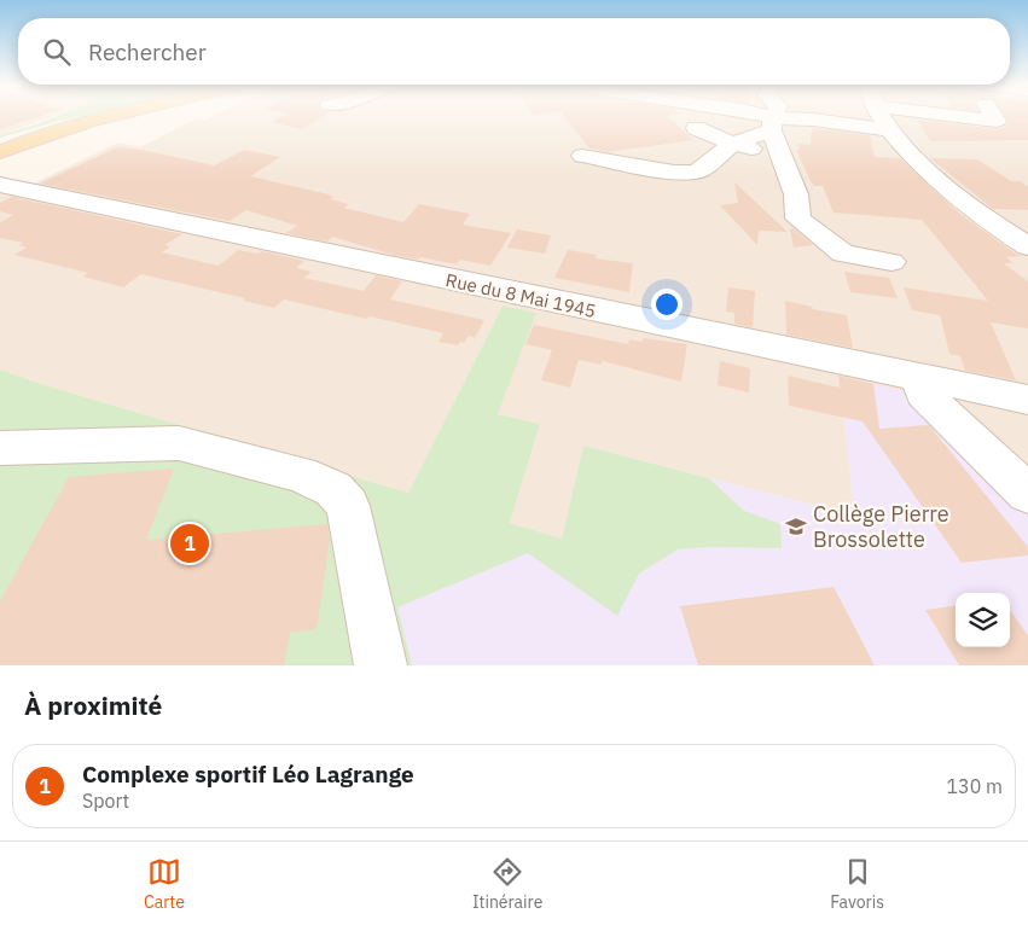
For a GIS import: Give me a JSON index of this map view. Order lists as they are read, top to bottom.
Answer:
{
  "streets": {
    "street": ["Rue du 8 Mai 1945"]
  },
  "places": {
    "school or university": ["Collège Pierre Brossolette"]
  },
  "page": {
    "search": "Rechercher",
    "pins": "1",
    "heading": "À proximité",
    "list": [
      {
        "mark": "1",
        "name": "Complexe sportif Léo Lagrange",
        "note": "Sport",
        "value": "130 m"
      }
    ],
    "nav": ["Carte", "Itinéraire", "Favoris"]
  }
}
